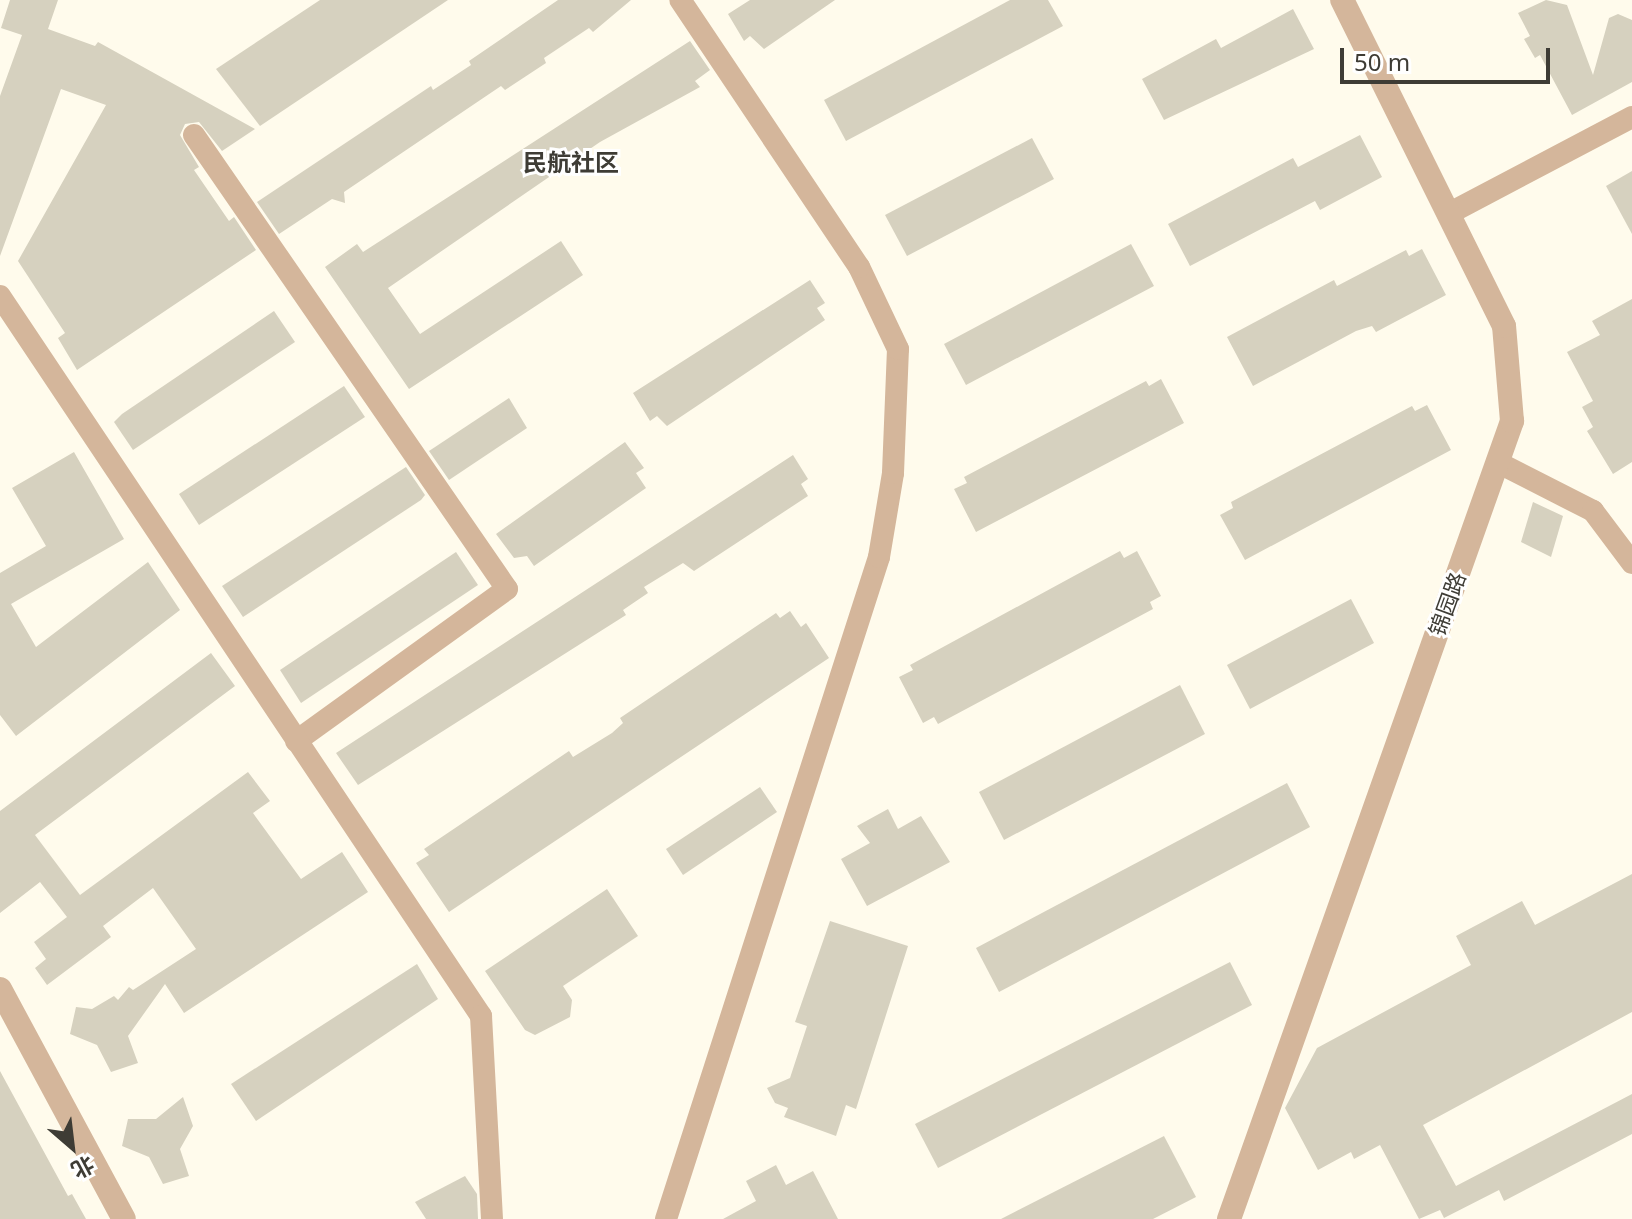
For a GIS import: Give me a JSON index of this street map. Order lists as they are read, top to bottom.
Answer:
{
  "streets": {
    "street": ["锦园路"]
  },
  "districts": ["民航社区"],
  "scale_bar": "50 m",
  "north": "bottom right"
}
